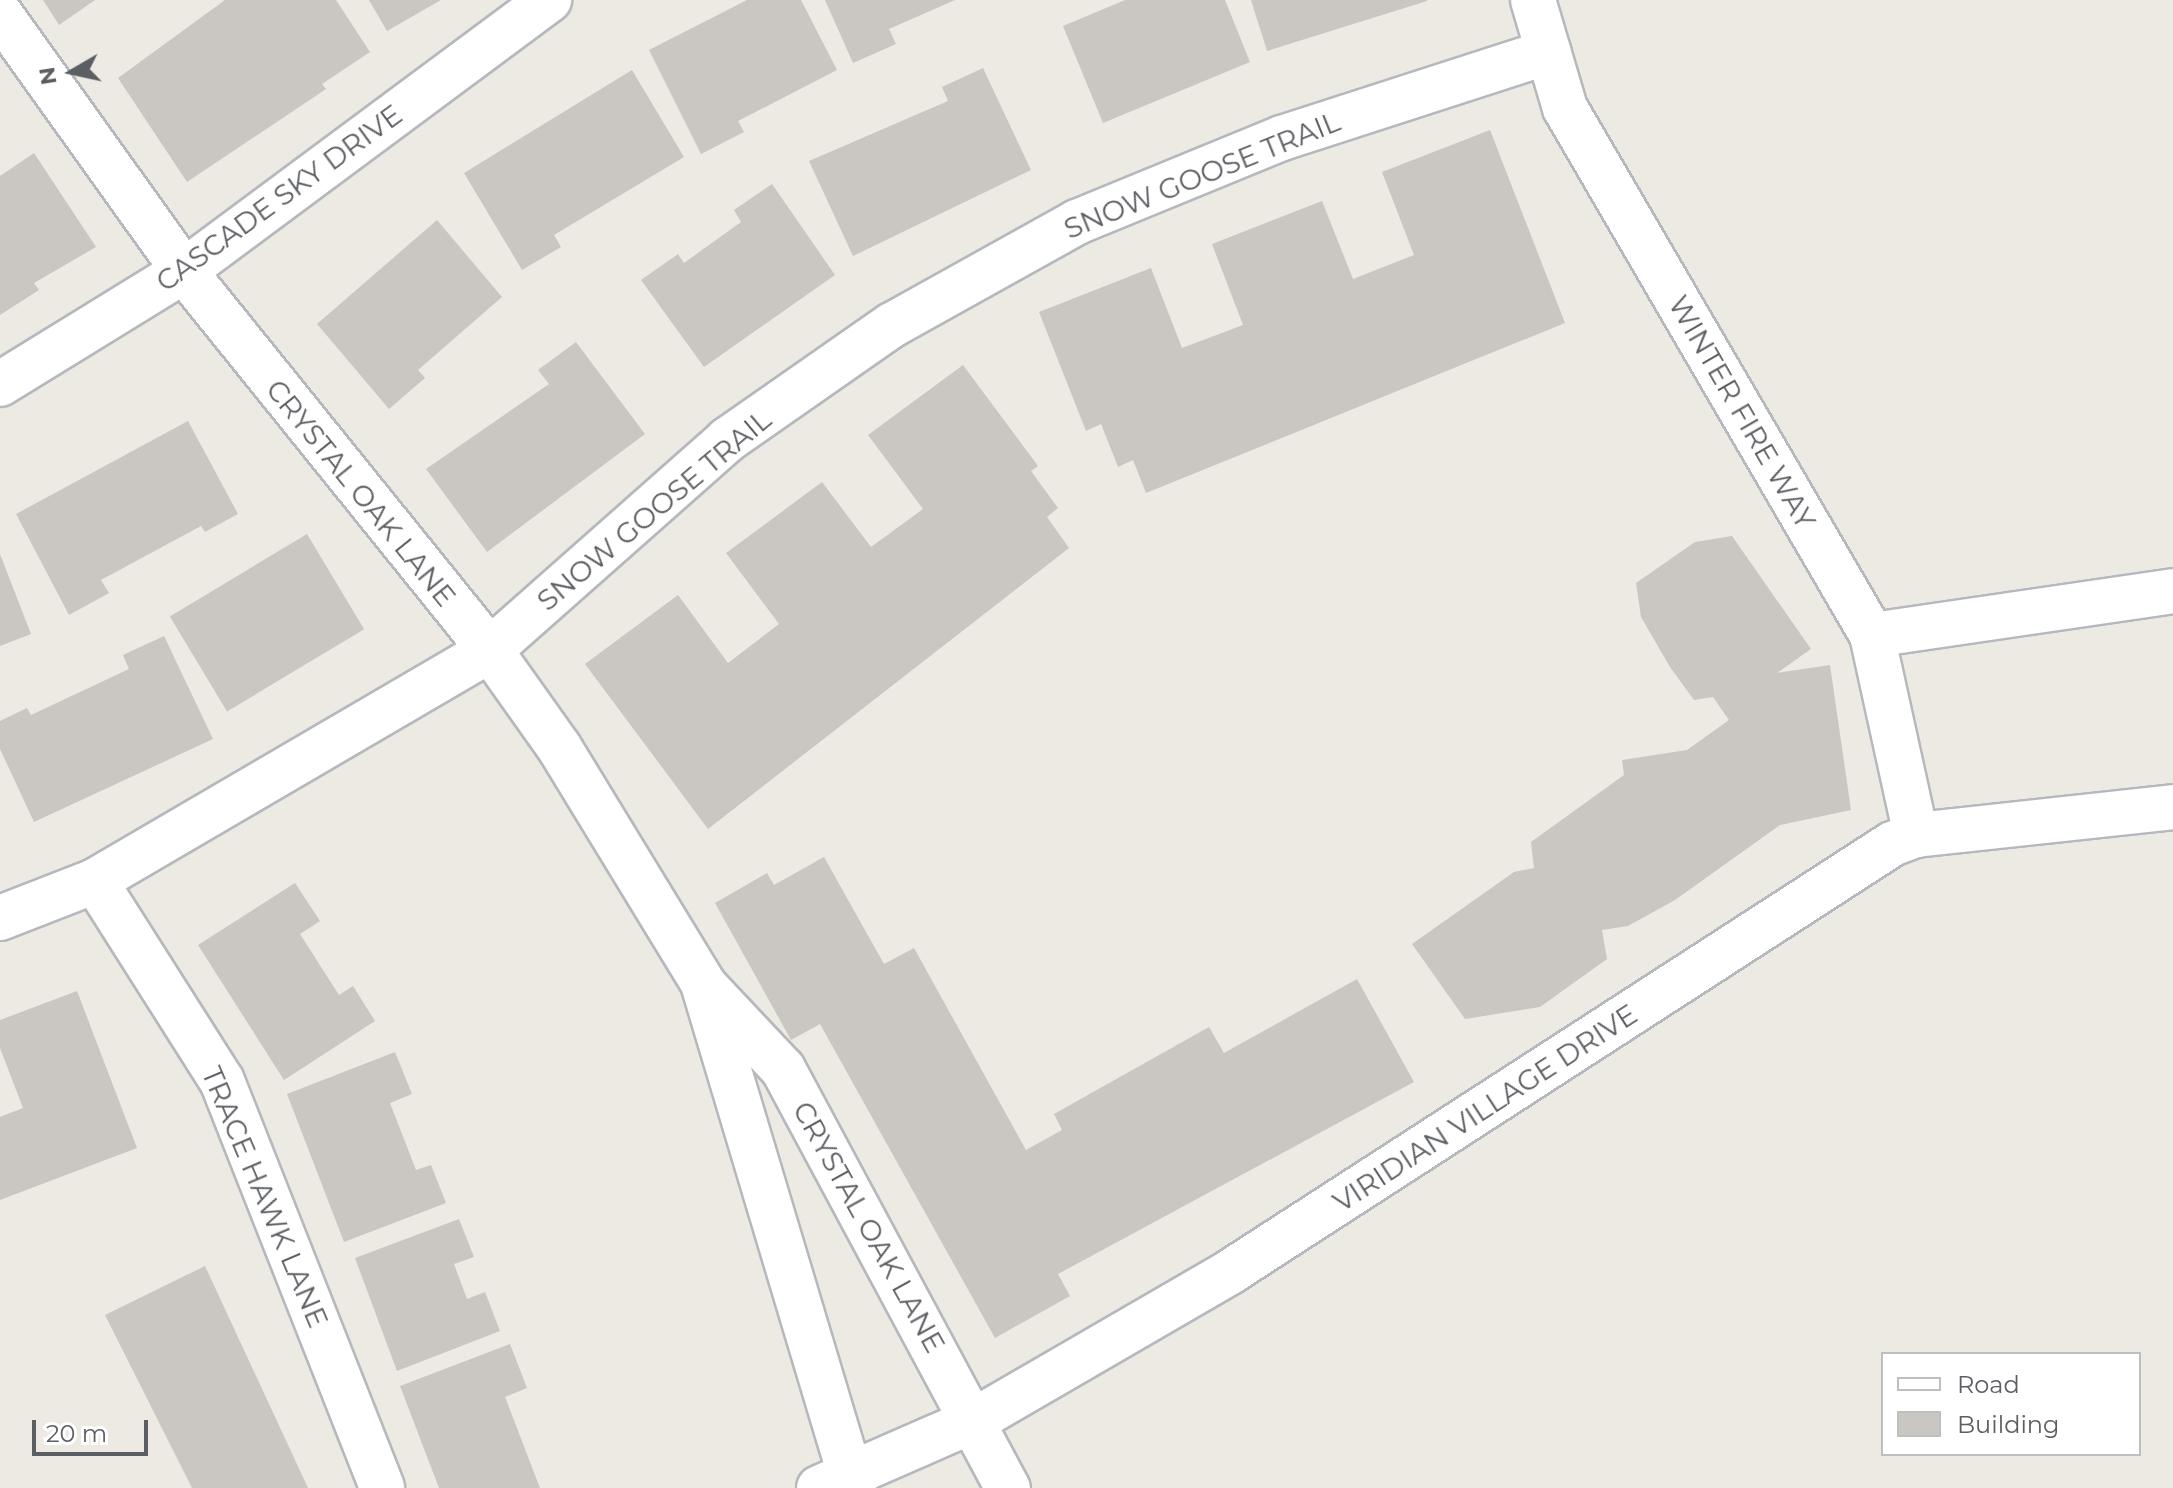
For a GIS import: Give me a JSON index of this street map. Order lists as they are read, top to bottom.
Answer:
{
  "streets": {
    "street": [
      "SNOW GOOSE TRAIL",
      "CASCADE SKY DRIVE",
      "WINTER FIRE WAY",
      "CRYSTAL OAK LANE",
      "VIRIDIAN VILLAGE DRIVE",
      "TRACE HAWK LANE"
    ]
  },
  "crossings": [
    ["SNOW GOOSE TRAIL", "WINTER FIRE WAY"],
    ["SNOW GOOSE TRAIL", "CRYSTAL OAK LANE"],
    ["SNOW GOOSE TRAIL", "TRACE HAWK LANE"],
    ["CASCADE SKY DRIVE", "CRYSTAL OAK LANE"],
    ["WINTER FIRE WAY", "VIRIDIAN VILLAGE DRIVE"],
    ["CRYSTAL OAK LANE", "VIRIDIAN VILLAGE DRIVE"]
  ],
  "legend": ["Road", "Building"],
  "scale_bar": "20 m",
  "north": "left"
}
